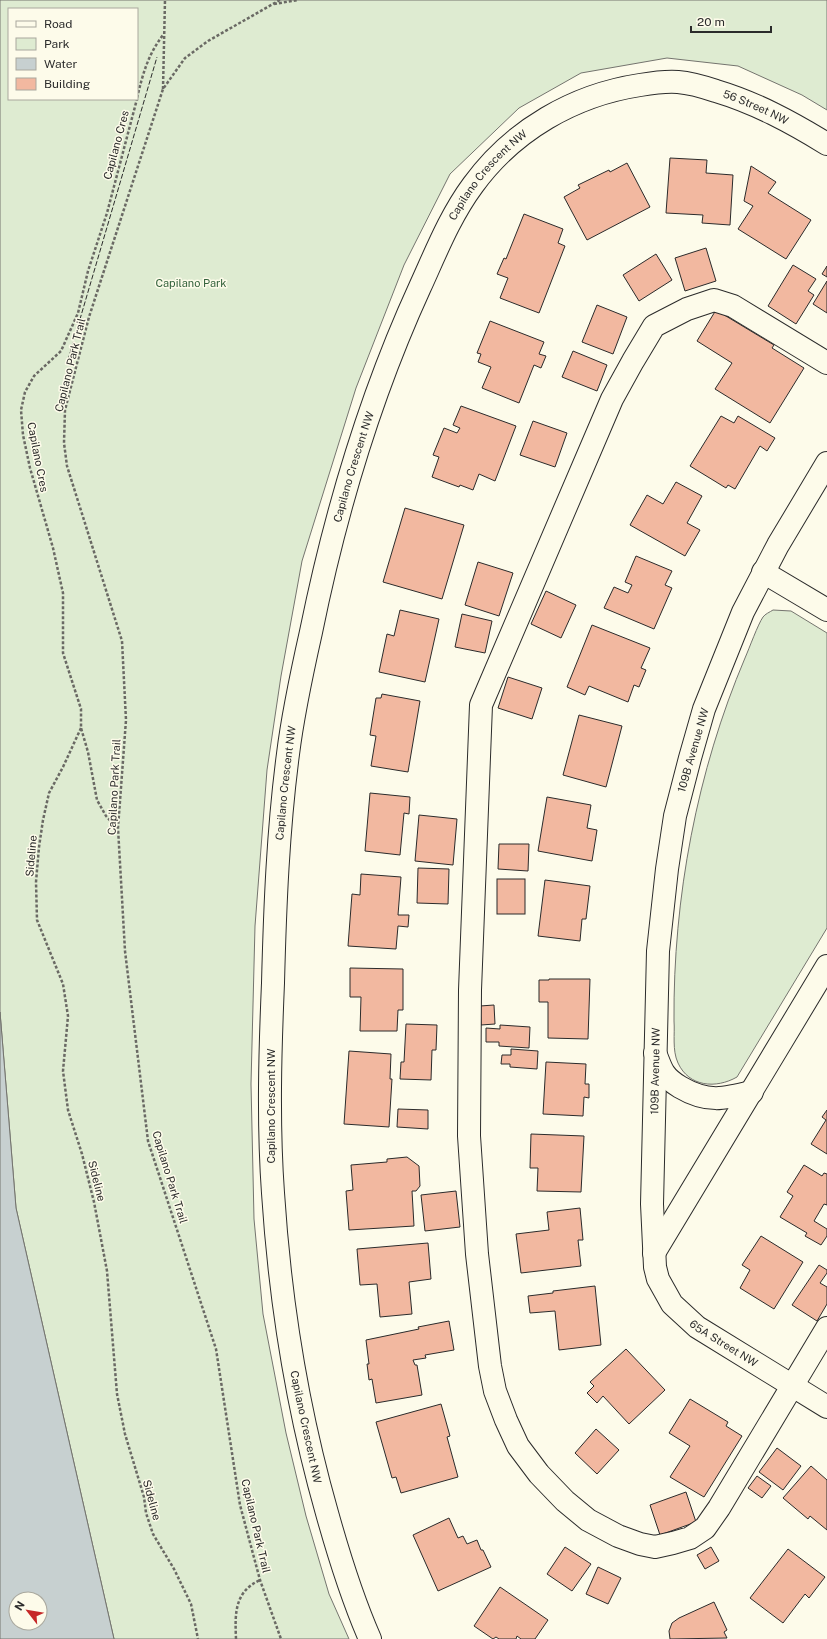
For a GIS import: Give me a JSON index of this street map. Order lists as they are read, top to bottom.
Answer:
{
  "streets": {
    "street": [
      "56 Street NW",
      "Capilano Crescent NW",
      "109B Avenue NW",
      "65A Street NW"
    ],
    "path": ["Capilano Cres", "Capilano Park Trail", "Sideline"]
  },
  "crossings": [
    ["56 Street NW", "Capilano Crescent NW"],
    ["Capilano Cres", "Capilano Park Trail"],
    ["Capilano Cres", "Sideline"],
    ["109B Avenue NW", "65A Street NW"]
  ],
  "parks": ["Capilano Park"],
  "legend": [
    "Road",
    "Park",
    "Water",
    "Building"
  ],
  "scale_bar": "20 m",
  "north": "top left"
}
